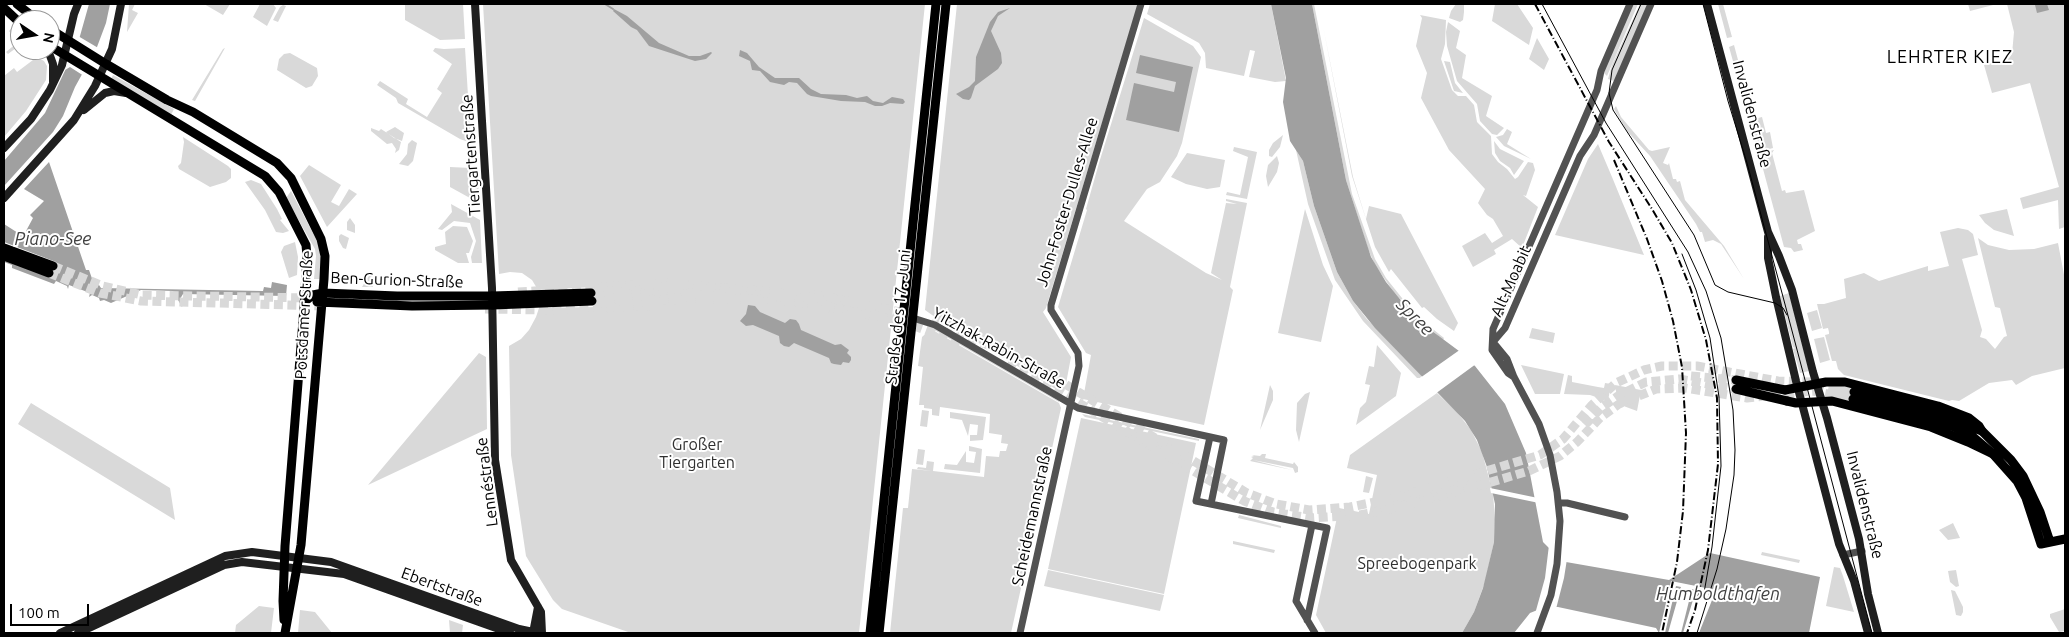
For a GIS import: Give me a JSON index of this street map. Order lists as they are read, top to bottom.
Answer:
{
  "streets": {
    "main road": [
      "Invalidenstraße",
      "Tiergartenstraße",
      "Ben-Gurion-Straße",
      "Potsdamer Straße",
      "Straße des 17. Juni",
      "Lennéstraße",
      "Ebertstraße"
    ],
    "street": [
      "John-Foster-Dulles-Allee",
      "Alt-Moabit",
      "Yitzhak-Rabin-Straße",
      "Scheidemannstraße"
    ]
  },
  "crossings": [
    ["Tiergartenstraße", "Ben-Gurion-Straße"],
    ["Tiergartenstraße", "Lennéstraße"],
    ["John-Foster-Dulles-Allee", "Yitzhak-Rabin-Straße"],
    ["John-Foster-Dulles-Allee", "Scheidemannstraße"],
    ["Ben-Gurion-Straße", "Potsdamer Straße"],
    ["Straße des 17. Juni", "Yitzhak-Rabin-Straße"],
    ["Yitzhak-Rabin-Straße", "Scheidemannstraße"],
    ["Lennéstraße", "Ebertstraße"]
  ],
  "districts": ["LEHRTER KIEZ"],
  "water": ["Piano-See", "Spree", "Humboldthafen"],
  "parks": ["Großer Tiergarten", "Spreebogenpark"],
  "scale_bar": "100 m",
  "north": "right"
}
